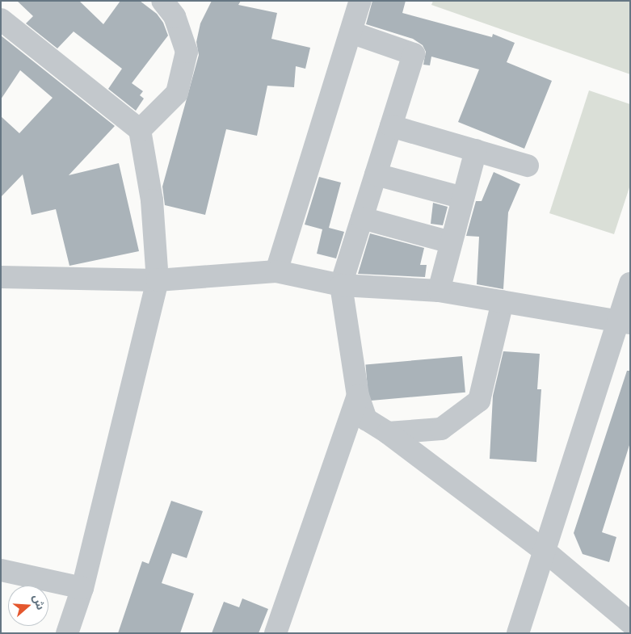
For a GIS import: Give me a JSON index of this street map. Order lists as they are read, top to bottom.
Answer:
{
  "north": "right"
}
